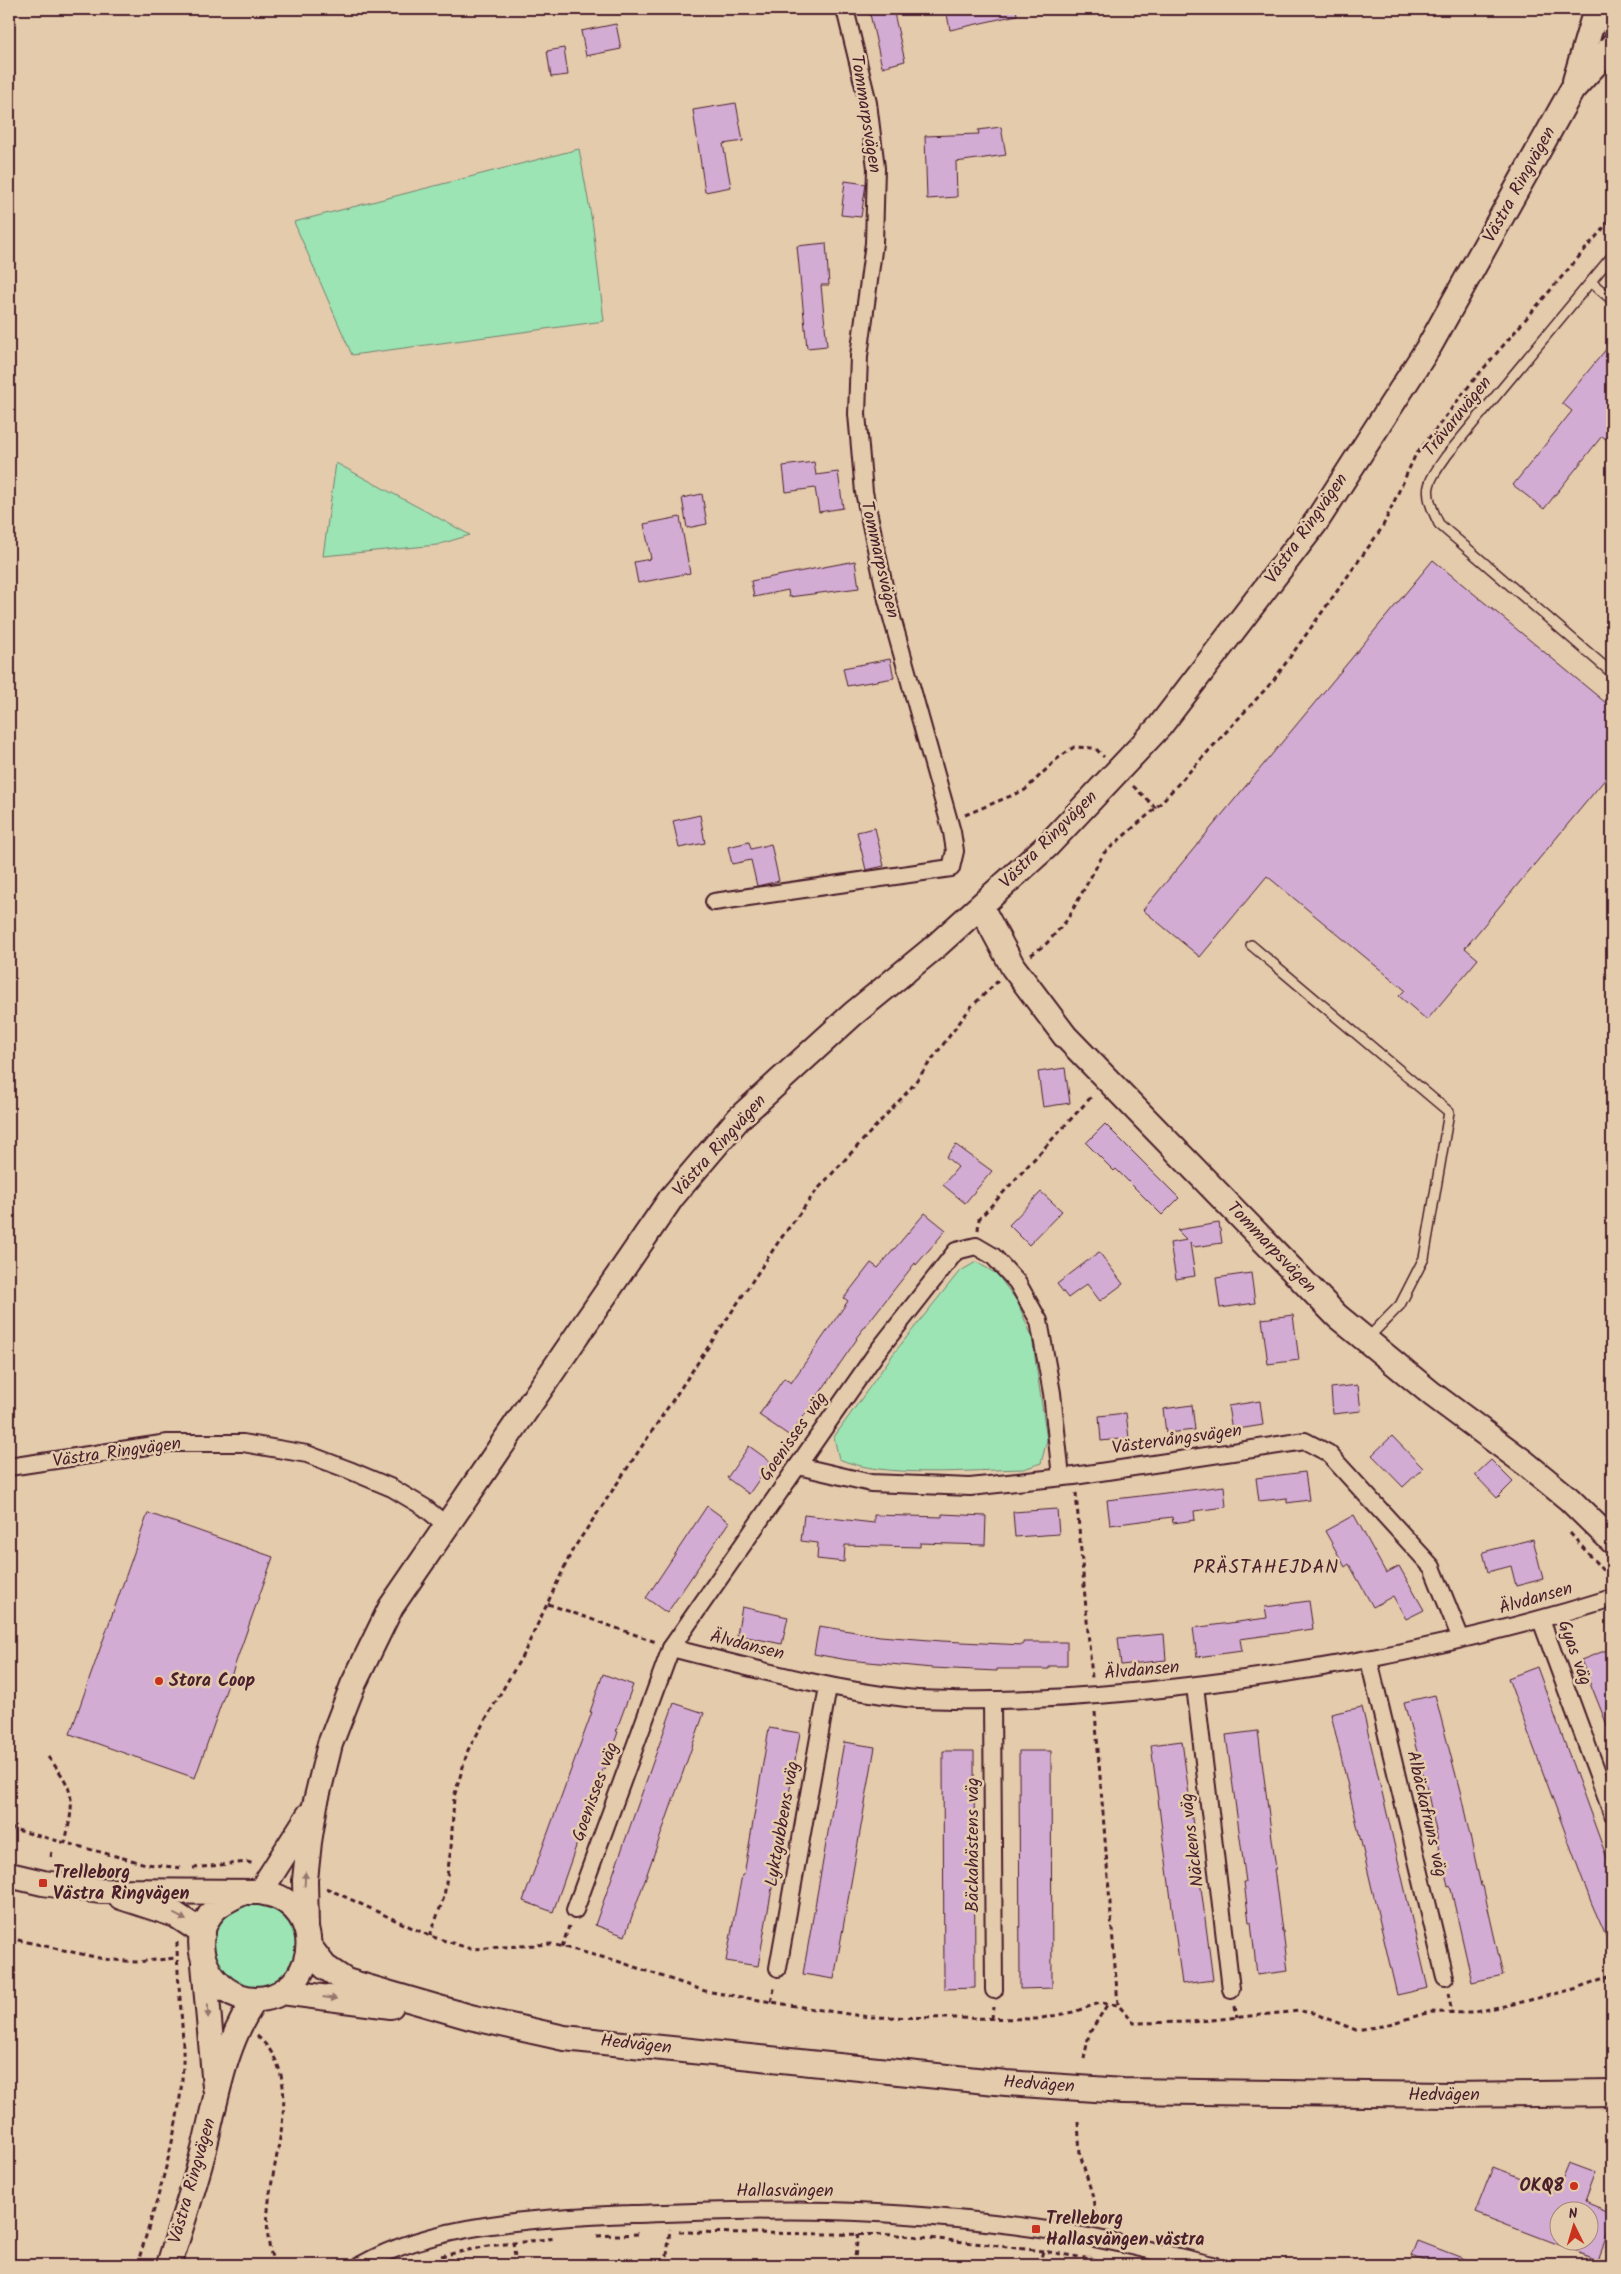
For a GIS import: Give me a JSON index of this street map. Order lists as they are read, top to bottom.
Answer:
{
  "streets": {
    "main road": ["Tommarpsvägen", "Västra Ringvägen", "Hedvägen"],
    "street": [
      "Goenisses väg",
      "Västervångsvägen",
      "Älvdansen",
      "Gyas väg",
      "Albäckafruns väg",
      "Lyktgubbens väg",
      "Näckens väg",
      "Bäckahästens väg",
      "Hallasvängen"
    ],
    "lane": ["Trävaruvägen"]
  },
  "crossings": [
    ["Tommarpsvägen", "Västra Ringvägen"],
    ["Västra Ringvägen", "Hedvägen"],
    ["Goenisses väg", "Västervångsvägen"],
    ["Goenisses väg", "Älvdansen"],
    ["Västervångsvägen", "Älvdansen"],
    ["Älvdansen", "Gyas väg"],
    ["Älvdansen", "Albäckafruns väg"],
    ["Älvdansen", "Lyktgubbens väg"],
    ["Älvdansen", "Näckens väg"],
    ["Älvdansen", "Bäckahästens väg"]
  ],
  "districts": ["PRÄSTAHEJDAN"],
  "places": {
    "other": ["Stora Coop", "OKQ8"],
    "transit": ["Trelleborg Västra Ringvägen", "Trelleborg Hallasvängen västra"]
  },
  "north": "top"
}
